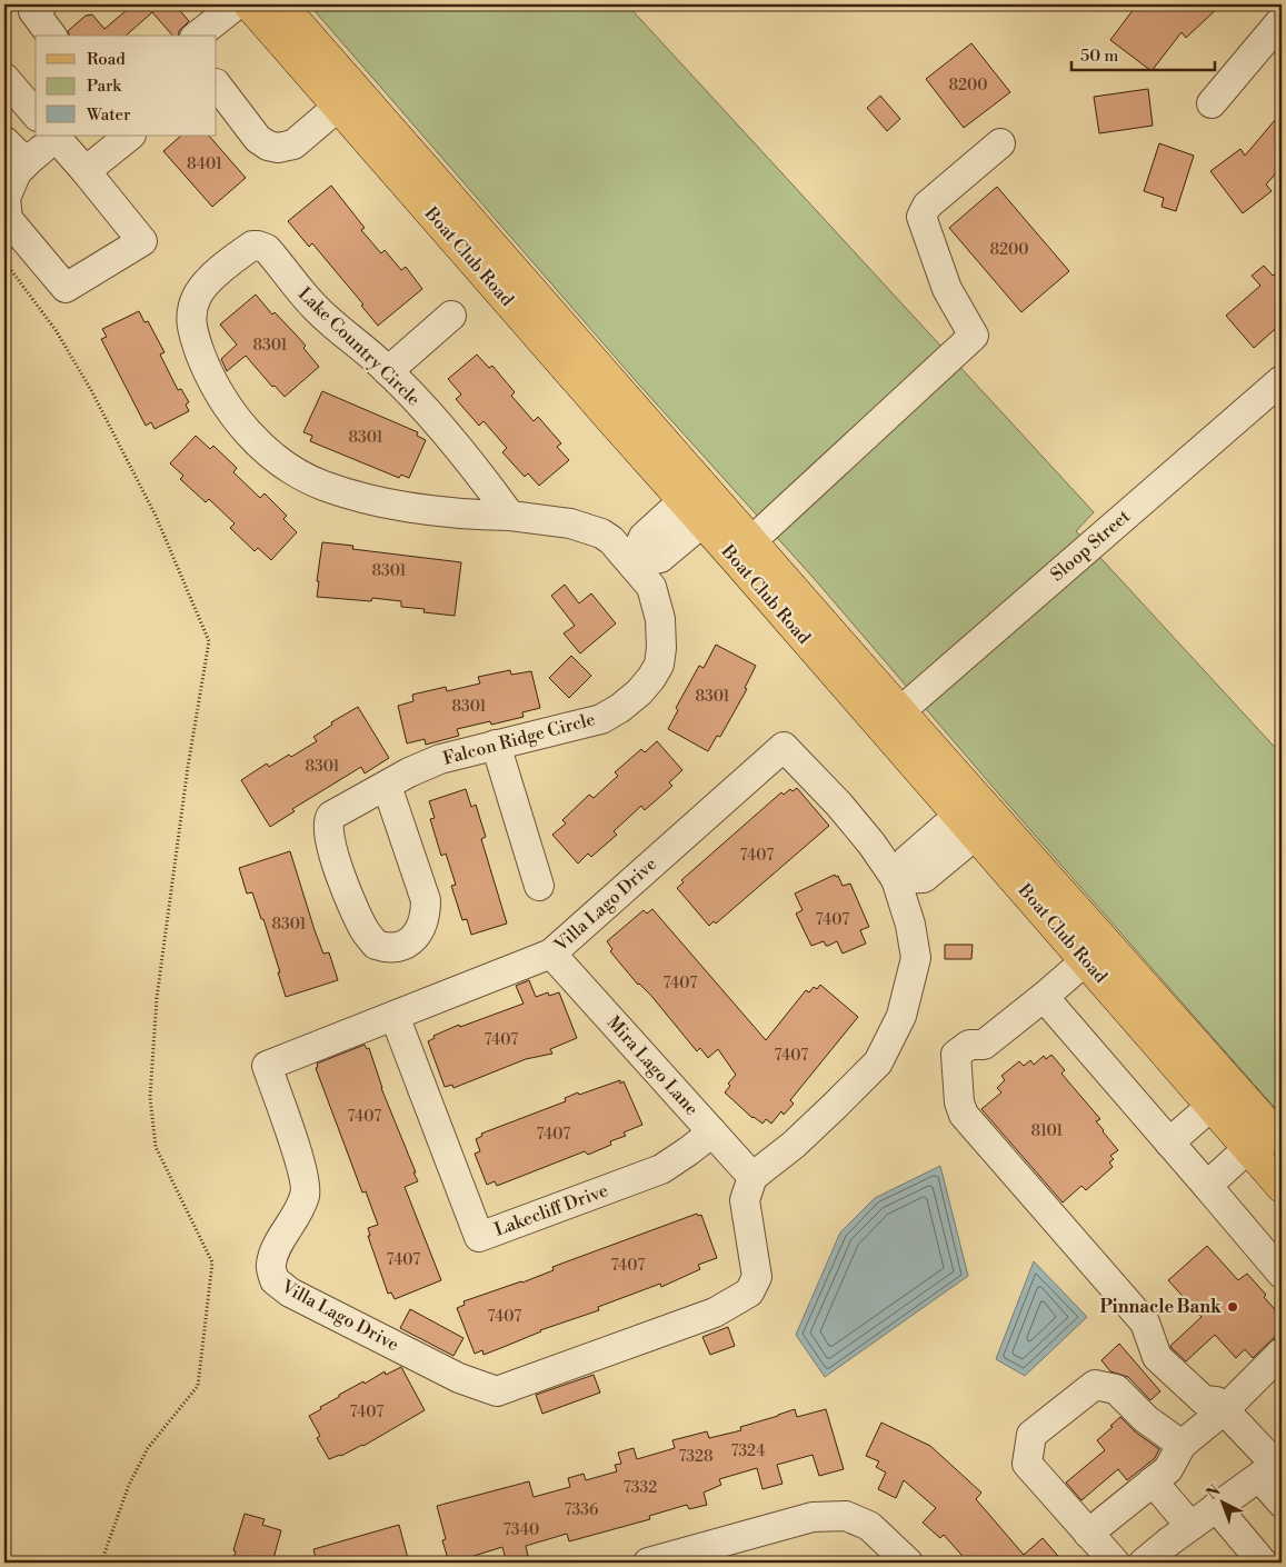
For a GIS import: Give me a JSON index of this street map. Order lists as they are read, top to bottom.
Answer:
{
  "streets": {
    "main road": ["Boat Club Road"],
    "street": [
      "Lake Country Circle",
      "Sloop Street",
      "Falcon Ridge Circle",
      "Villa Lago Drive",
      "Mira Lago Lane",
      "Lakecliff Drive"
    ]
  },
  "crossings": [
    ["Boat Club Road", "Sloop Street"],
    ["Lake Country Circle", "Falcon Ridge Circle"],
    ["Villa Lago Drive", "Mira Lago Lane"],
    ["Villa Lago Drive", "Lakecliff Drive"],
    ["Mira Lago Lane", "Lakecliff Drive"]
  ],
  "places": ["Pinnacle Bank"],
  "house_numbers": [
    "8200",
    "8401",
    "8200",
    "8301",
    "8301",
    "8301",
    "8301",
    "8301",
    "8301",
    "7407",
    "7407",
    "8301",
    "7407",
    "7407",
    "7407",
    "7407",
    "8101",
    "7407",
    "7407",
    "7407",
    "7407",
    "7407",
    "7324",
    "7328",
    "7332",
    "7336",
    "7340"
  ],
  "legend": ["Road", "Park", "Water"],
  "scale_bar": "50 m",
  "north": "top left"
}
